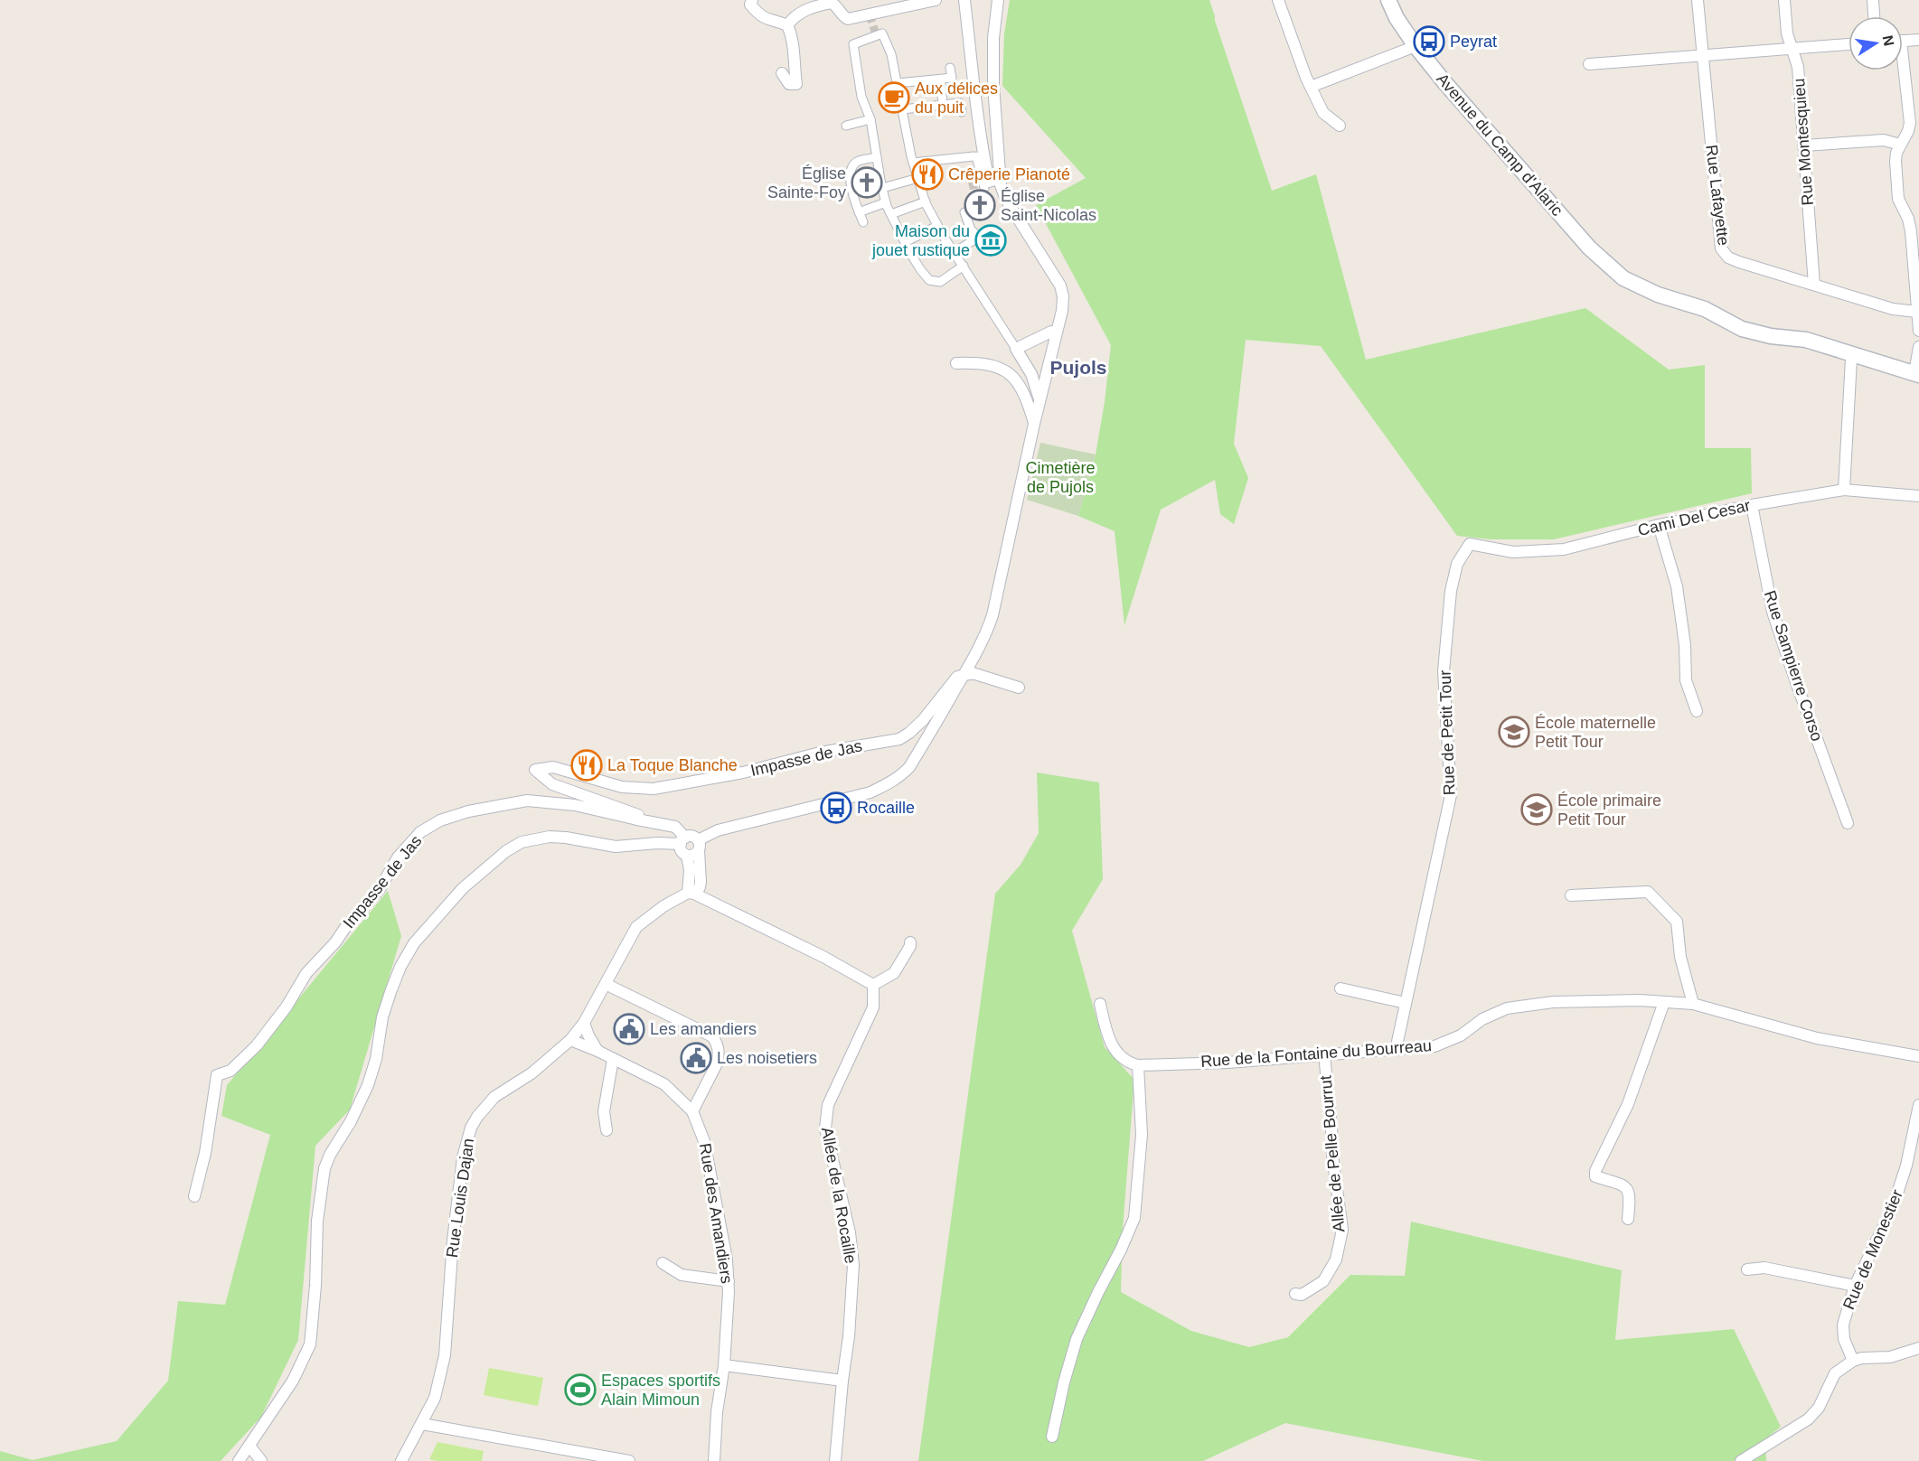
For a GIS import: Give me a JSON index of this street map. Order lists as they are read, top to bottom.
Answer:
{
  "streets": {
    "main road": ["Avenue du Camp d'Alaric"],
    "street": [
      "Rue Montesquieu",
      "Rue Lafayette",
      "Cami Del Cesar",
      "Rue Sampierre Corso",
      "Rue de Petit Tour",
      "Impasse de Jas",
      "Rue de la Fontaine du Bourreau",
      "Allée de Pelle Bourrut",
      "Allée de la Rocaille",
      "Rue Louis Dajan",
      "Rue des Amandiers",
      "Rue de Monestier"
    ]
  },
  "crossings": [
    ["Rue Montesquieu", "Rue Lafayette"],
    ["Cami Del Cesar", "Rue Sampierre Corso"],
    ["Cami Del Cesar", "Rue de Petit Tour"],
    ["Rue de Petit Tour", "Rue de la Fontaine du Bourreau"],
    ["Rue de la Fontaine du Bourreau", "Allée de Pelle Bourrut"],
    ["Rue Louis Dajan", "Rue des Amandiers"]
  ],
  "districts": ["Pujols"],
  "parks": ["Cimetière de Pujols"],
  "places": {
    "bus stop": ["Peyrat", "Rocaille"],
    "cafe": ["Aux délices du puit"],
    "restaurant": ["Crêperie Pianoté", "La Toque Blanche"],
    "church": ["Église Sainte-Foy", "Église Saint-Nicolas"],
    "museum": ["Maison du jouet rustique"],
    "school or university": ["École maternelle Petit Tour", "École primaire Petit Tour"],
    "public building": ["Les amandiers", "Les noisetiers"],
    "sports": ["Espaces sportifs Alain Mimoun"]
  },
  "north": "right"
}
